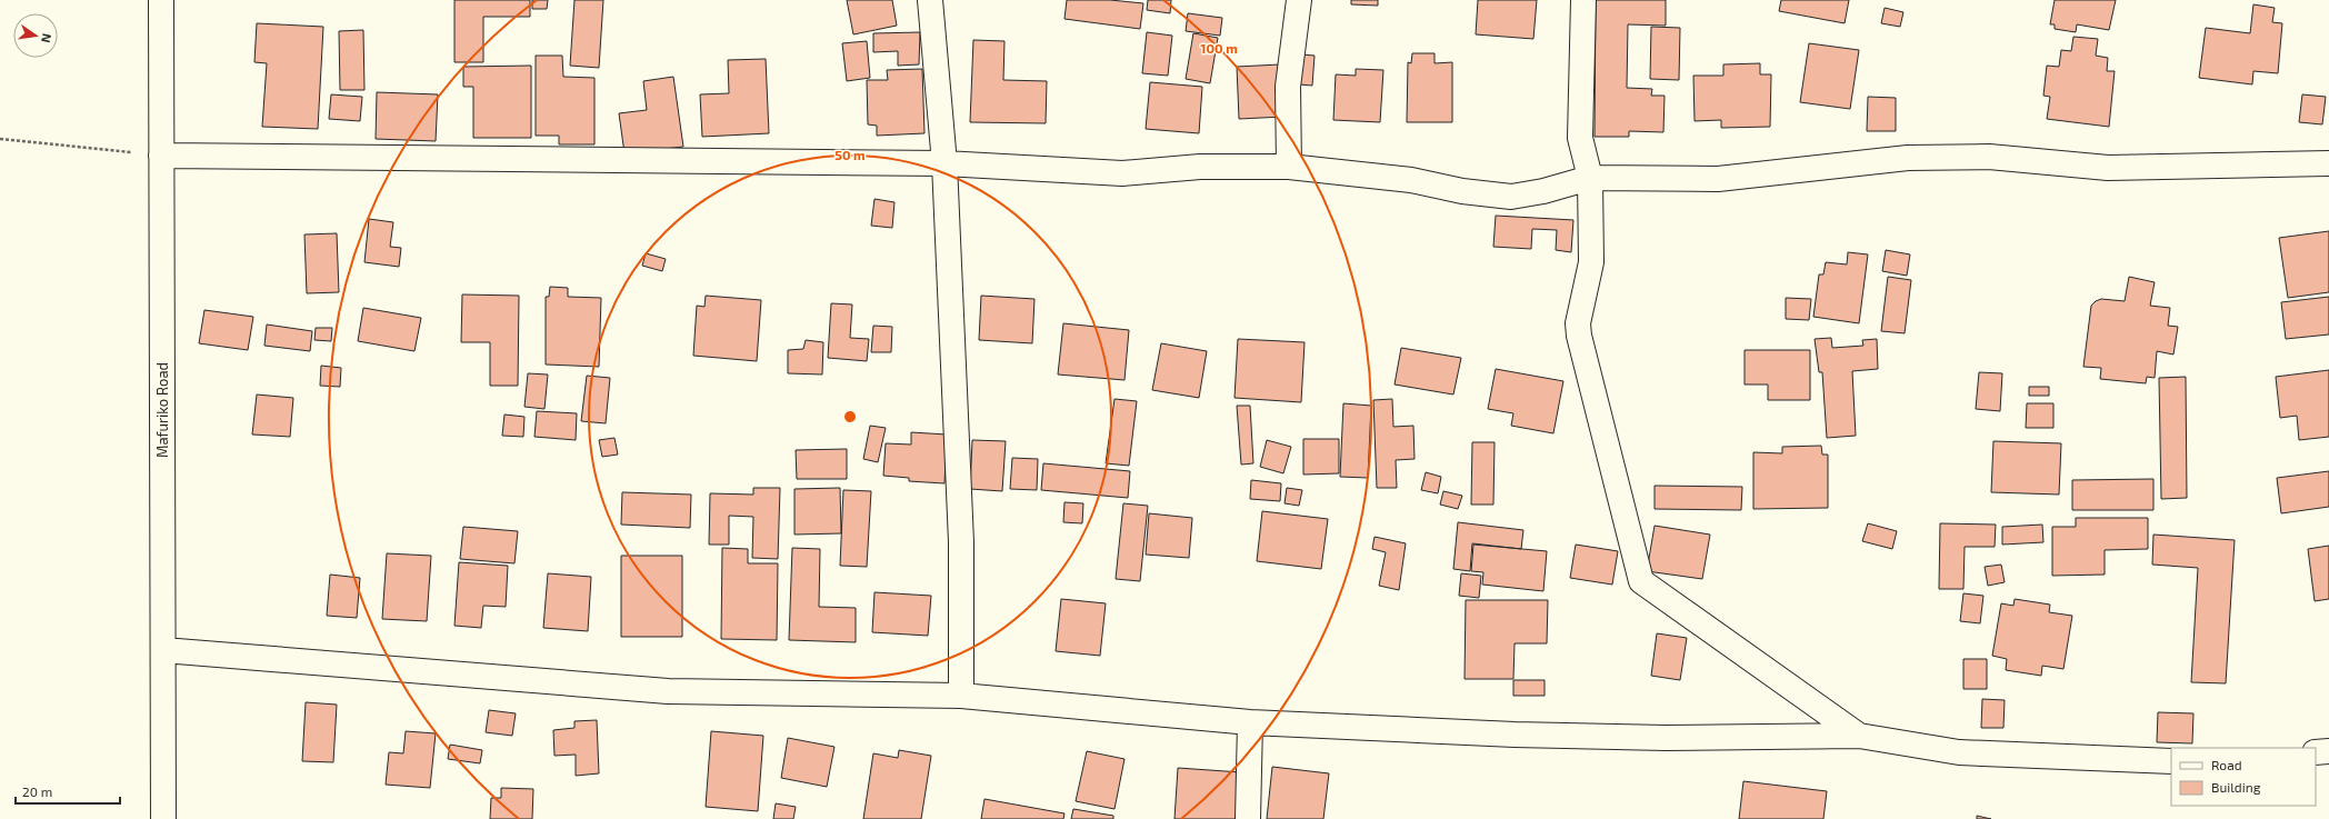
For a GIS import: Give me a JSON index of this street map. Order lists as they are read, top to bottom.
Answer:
{
  "streets": {
    "street": ["Mafuriko Road"]
  },
  "legend": ["Road", "Building"],
  "scale_bar": "20 m",
  "north": "right",
  "rings": ["100 m", "50 m"]
}
